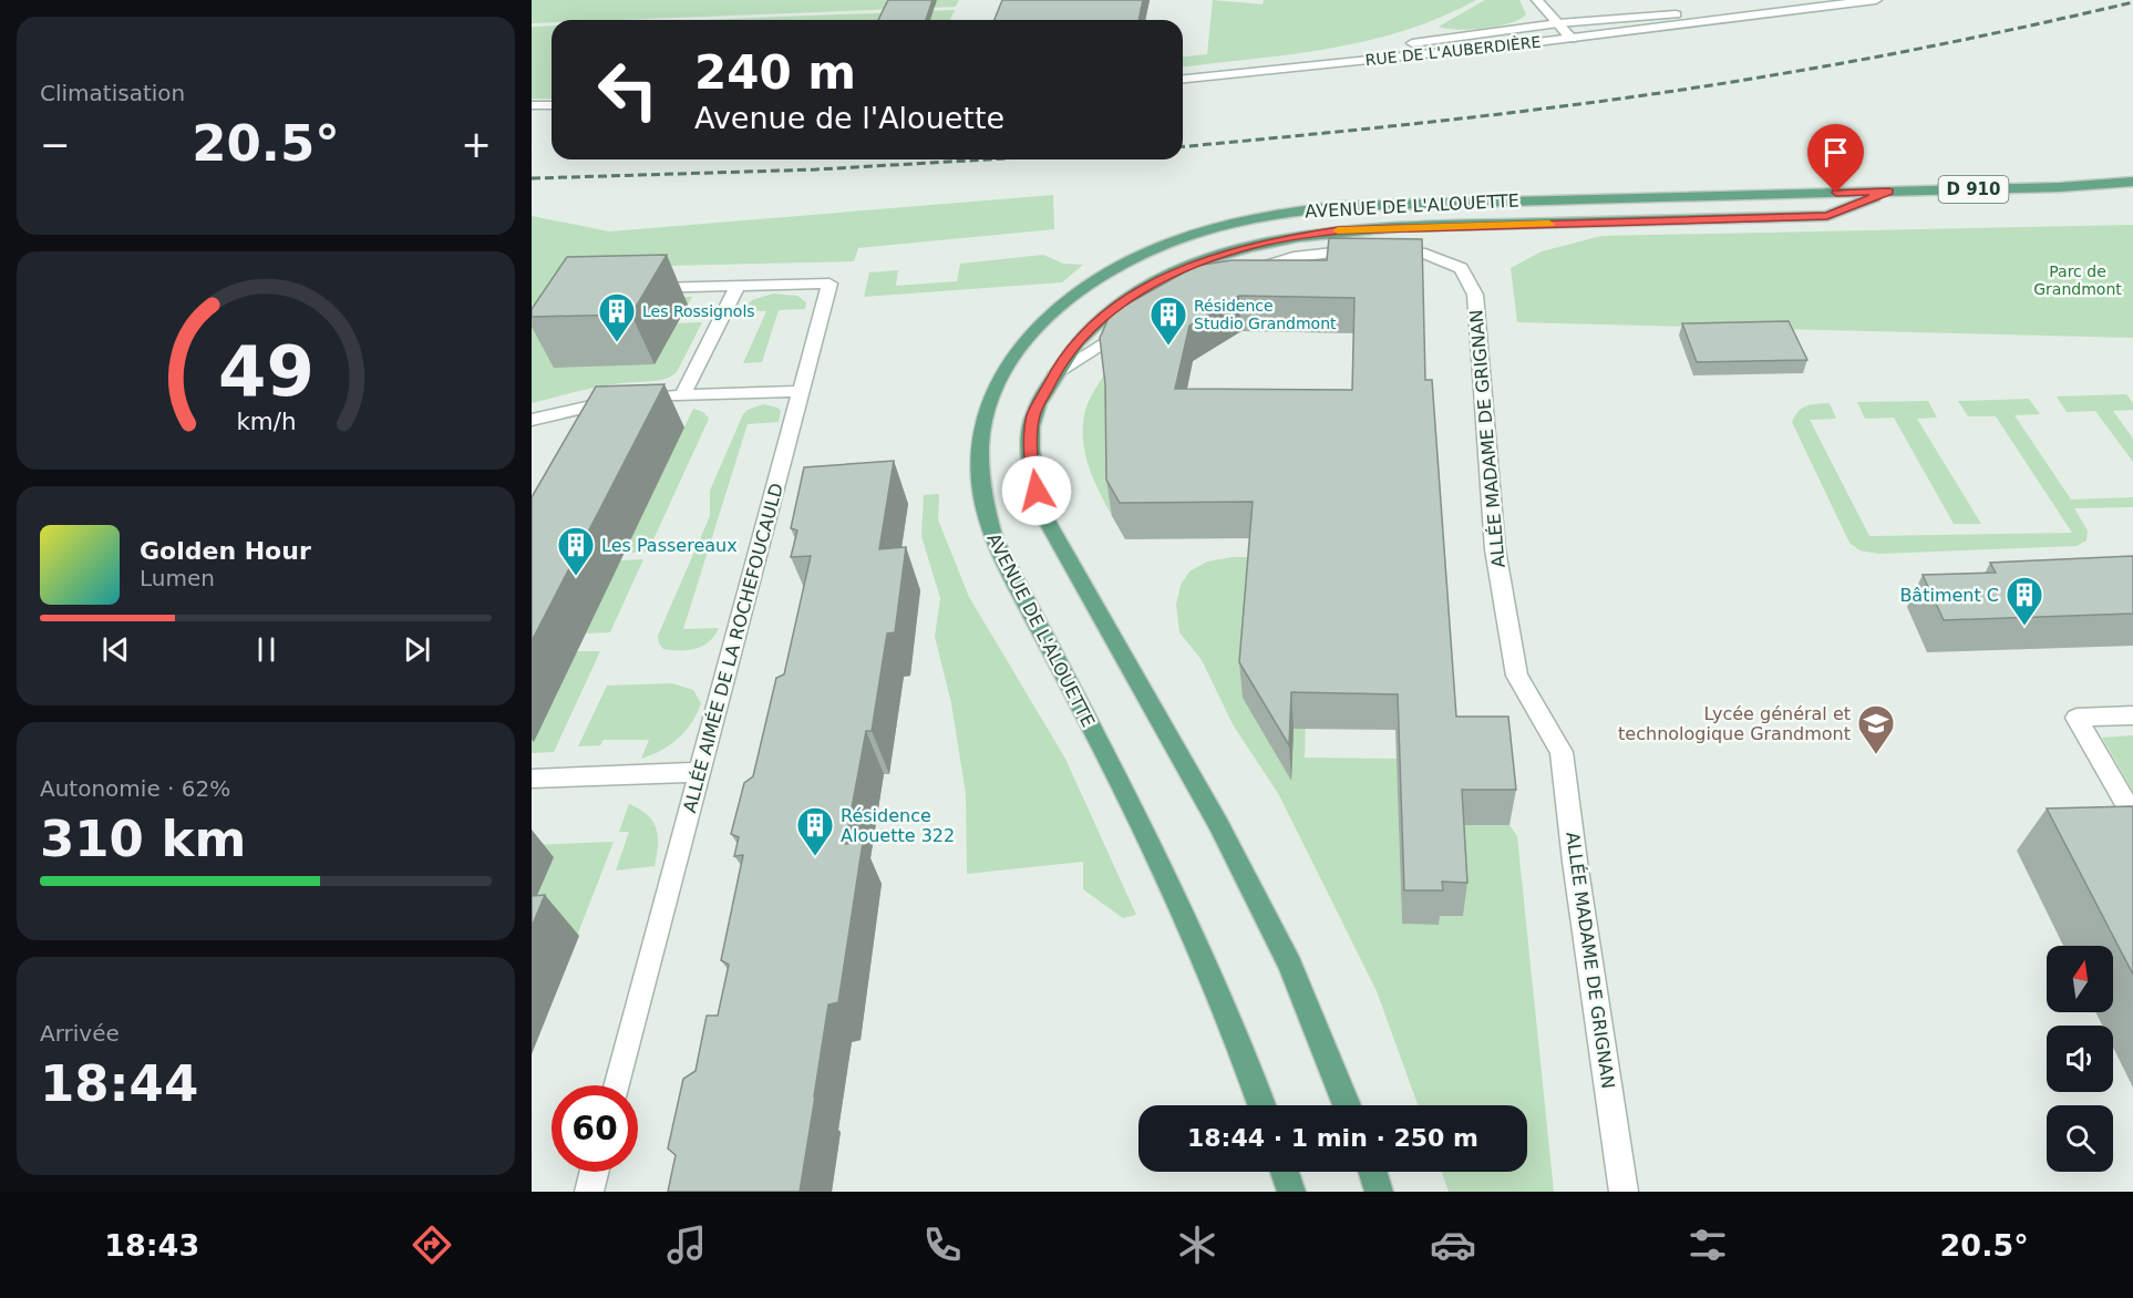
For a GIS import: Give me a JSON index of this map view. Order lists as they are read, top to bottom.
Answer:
{
  "streets": {
    "main road": ["D 910", "AVENUE DE L'ALOUETTE"],
    "street": ["RUE DE L'AUBERDIÈRE", "ALLÉE MADAME DE GRIGNAN", "ALLÉE AIMÉE DE LA ROCHEFOUCAULD"]
  },
  "parks": ["Parc de Grandmont"],
  "places": {
    "building": [
      "Les Rossignols",
      "Résidence Studio Grandmont",
      "Les Passereaux",
      "Bâtiment C",
      "Résidence Alouette 322"
    ],
    "school or university": ["Lycée général et technologique Grandmont"]
  },
  "north": "top",
  "page": {
    "tile": [
      "Climatisation",
      ["Autonomie · 62%", "310 km"],
      ["Arrivée", "18:44"]
    ],
    "turn": ["240 m", "Avenue de l'Alouette"],
    "heat": ["−", "20.5°", "+"],
    "song": ["Golden Hour", "Lumen"],
    "limit": "60",
    "trip": "18:44 · 1 min · 250 m",
    "tabs": ["18:43", "20.5°"],
    "gauge": ["49", "km/h"]
  }
}
